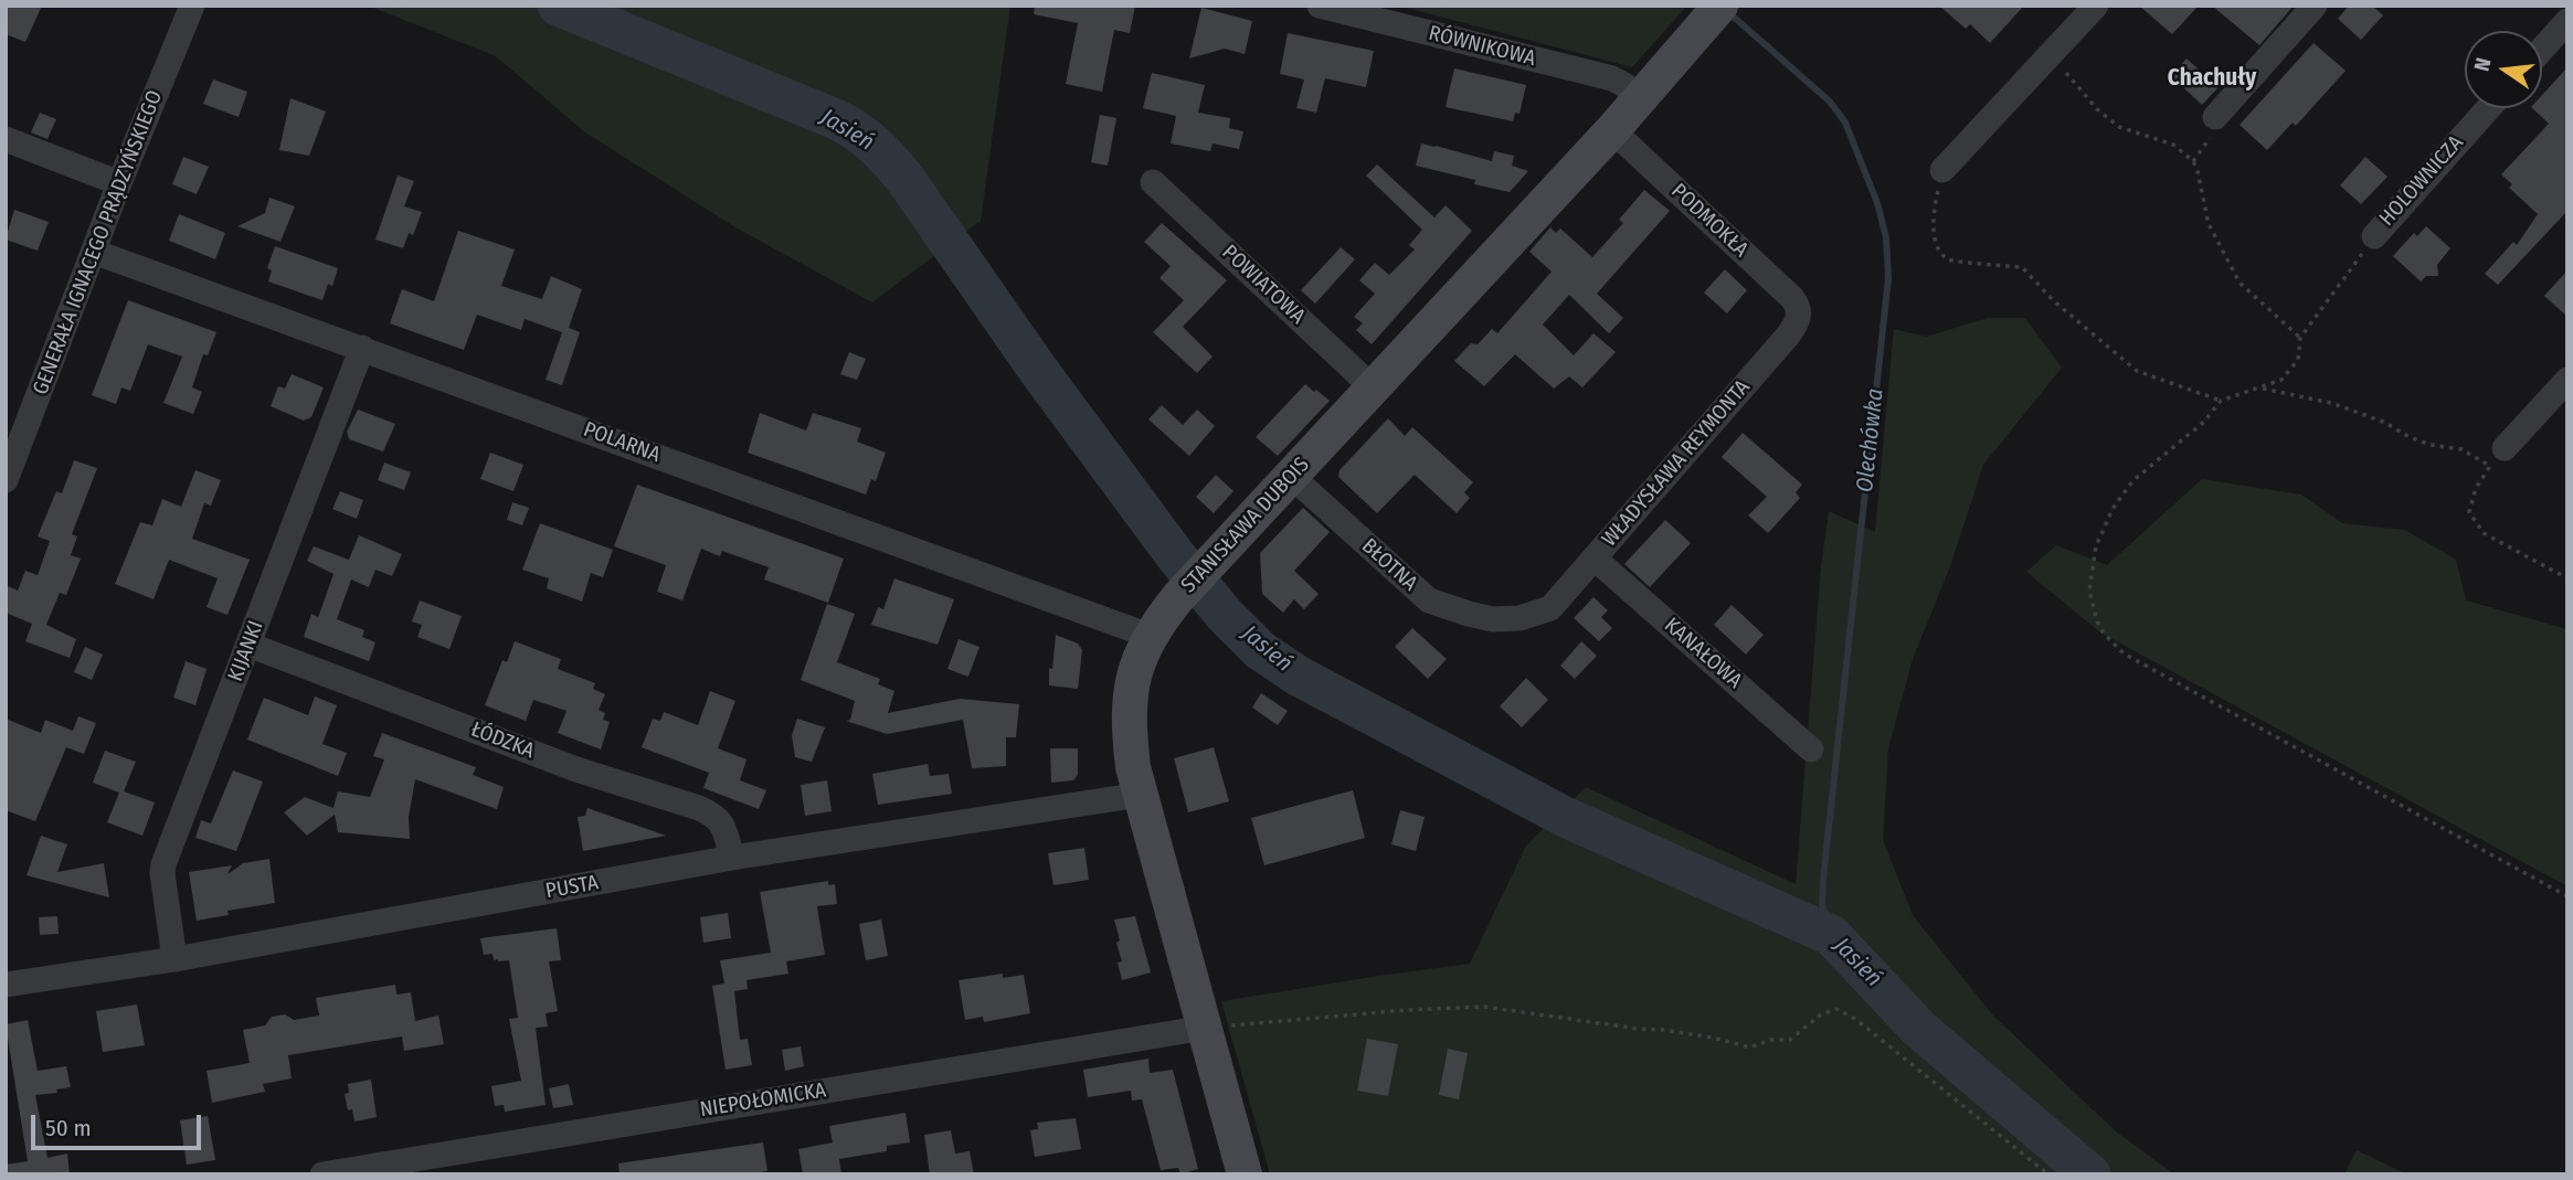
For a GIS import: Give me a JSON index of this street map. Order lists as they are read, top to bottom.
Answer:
{
  "streets": {
    "street": [
      "RÓWNIKOWA",
      "HOLOWNICZA",
      "PODMOKŁA",
      "GENERAŁA IGNACEGO PRĄDZYŃSKIEGO",
      "POWIATOWA",
      "POLARNA",
      "WŁADYSŁAWA REYMONTA",
      "STANISŁAWA DUBOIS",
      "BŁOTNA",
      "KIJANKI",
      "KANAŁOWA",
      "ŁÓDZKA",
      "PUSTA",
      "NIEPOŁOMICKA"
    ]
  },
  "crossings": [
    ["RÓWNIKOWA", "STANISŁAWA DUBOIS"],
    ["PODMOKŁA", "WŁADYSŁAWA REYMONTA"],
    ["PODMOKŁA", "STANISŁAWA DUBOIS"],
    ["GENERAŁA IGNACEGO PRĄDZYŃSKIEGO", "POLARNA"],
    ["POWIATOWA", "STANISŁAWA DUBOIS"],
    ["POLARNA", "STANISŁAWA DUBOIS"],
    ["POLARNA", "KIJANKI"],
    ["WŁADYSŁAWA REYMONTA", "BŁOTNA"],
    ["WŁADYSŁAWA REYMONTA", "KANAŁOWA"],
    ["STANISŁAWA DUBOIS", "BŁOTNA"],
    ["STANISŁAWA DUBOIS", "PUSTA"],
    ["STANISŁAWA DUBOIS", "NIEPOŁOMICKA"],
    ["KIJANKI", "ŁÓDZKA"],
    ["KIJANKI", "PUSTA"],
    ["ŁÓDZKA", "PUSTA"]
  ],
  "districts": ["Chachuły"],
  "water": ["Jasień", "Olechówka"],
  "scale_bar": "50 m",
  "north": "left"
}
